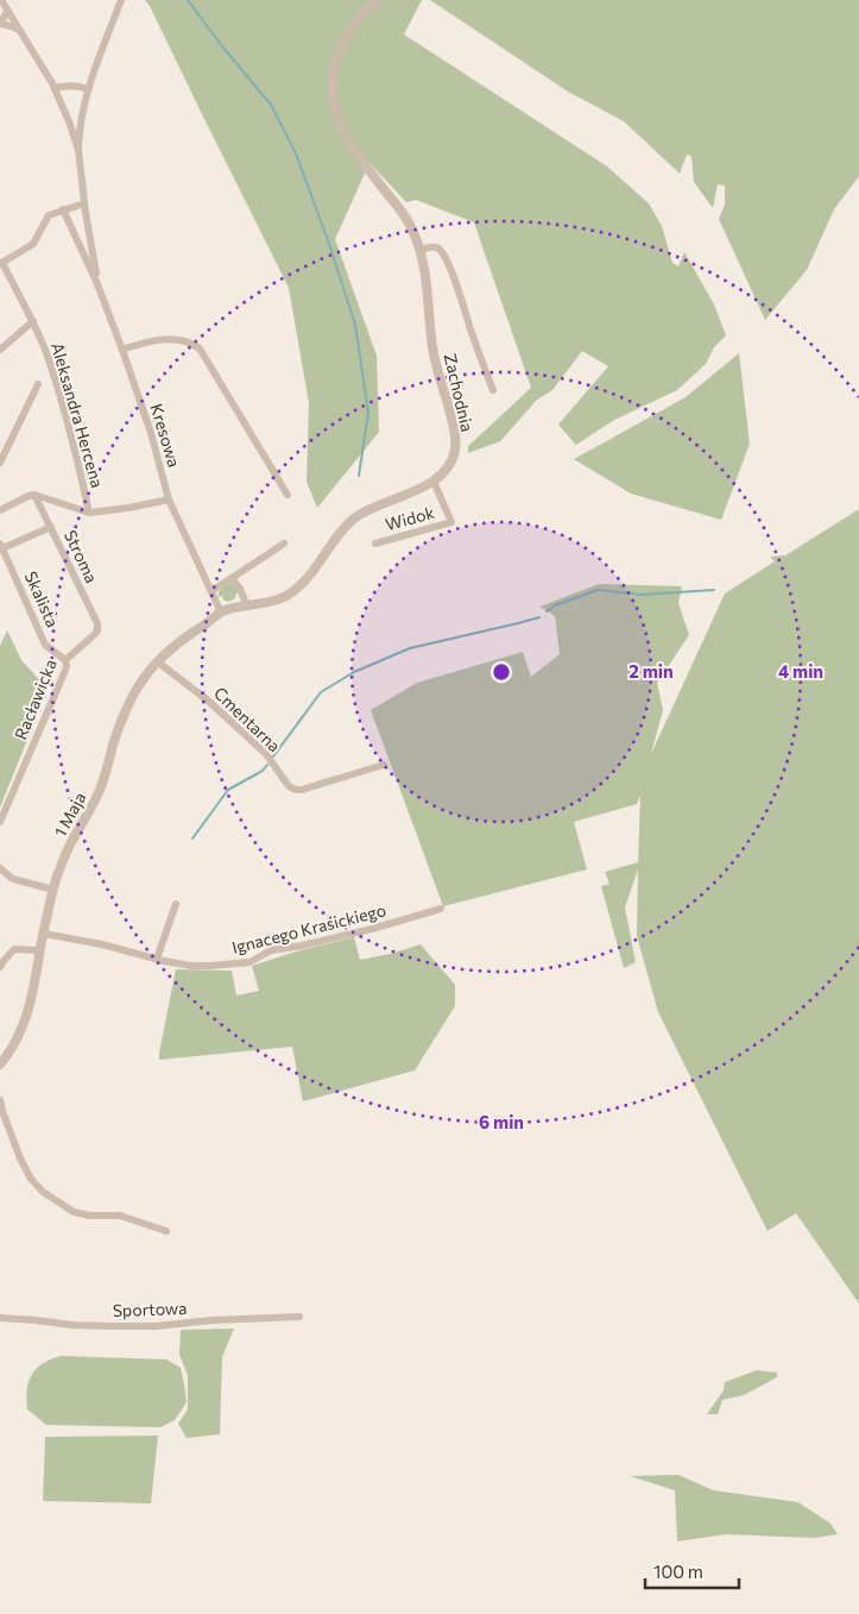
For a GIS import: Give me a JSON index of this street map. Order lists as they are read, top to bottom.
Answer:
{
  "streets": {
    "street": [
      "Zachodnia",
      "Aleksandra Hercena",
      "Kresowa",
      "Widok",
      "Stroma",
      "Skalista",
      "Racławicka",
      "Cmentarna",
      "1 Maja",
      "Ignacego Krasickiego",
      "Sportowa"
    ]
  },
  "crossings": [
    ["Zachodnia", "Kresowa"],
    ["Zachodnia", "Widok"],
    ["Zachodnia", "1 Maja"],
    ["Kresowa", "1 Maja"],
    ["Stroma", "Racławicka"],
    ["Skalista", "Racławicka"],
    ["Cmentarna", "1 Maja"],
    ["1 Maja", "Ignacego Krasickiego"]
  ],
  "scale_bar": "100 m",
  "rings": ["2 min", "4 min", "6 min"]
}
